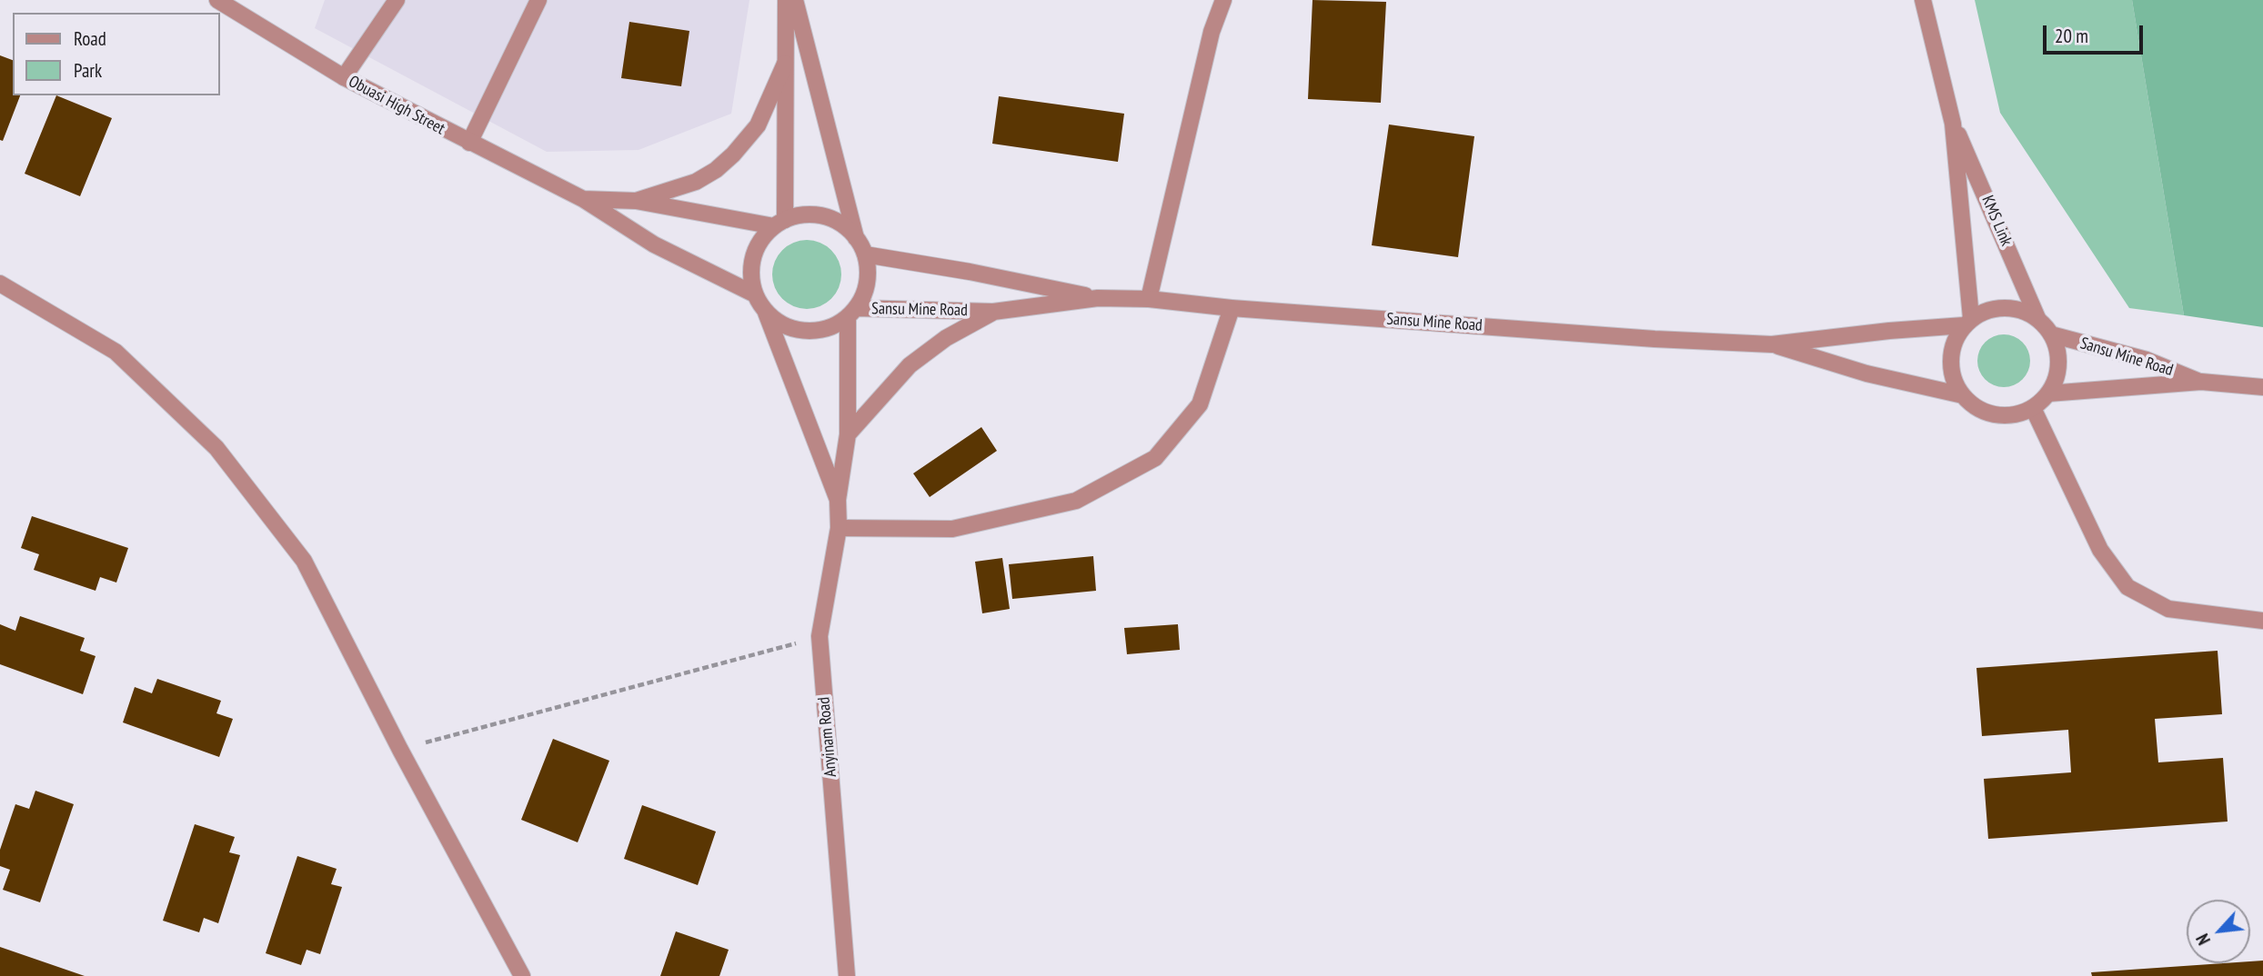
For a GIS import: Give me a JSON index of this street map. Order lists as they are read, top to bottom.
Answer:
{
  "streets": {
    "street": [
      "Obuasi High Street",
      "KMS Link",
      "Sansu Mine Road",
      "Anyinam Road"
    ]
  },
  "crossings": [
    ["Obuasi High Street", "Sansu Mine Road"],
    ["Obuasi High Street", "Anyinam Road"],
    ["KMS Link", "Sansu Mine Road"],
    ["Sansu Mine Road", "Anyinam Road"]
  ],
  "legend": ["Road", "Park"],
  "scale_bar": "20 m",
  "north": "bottom left"
}
